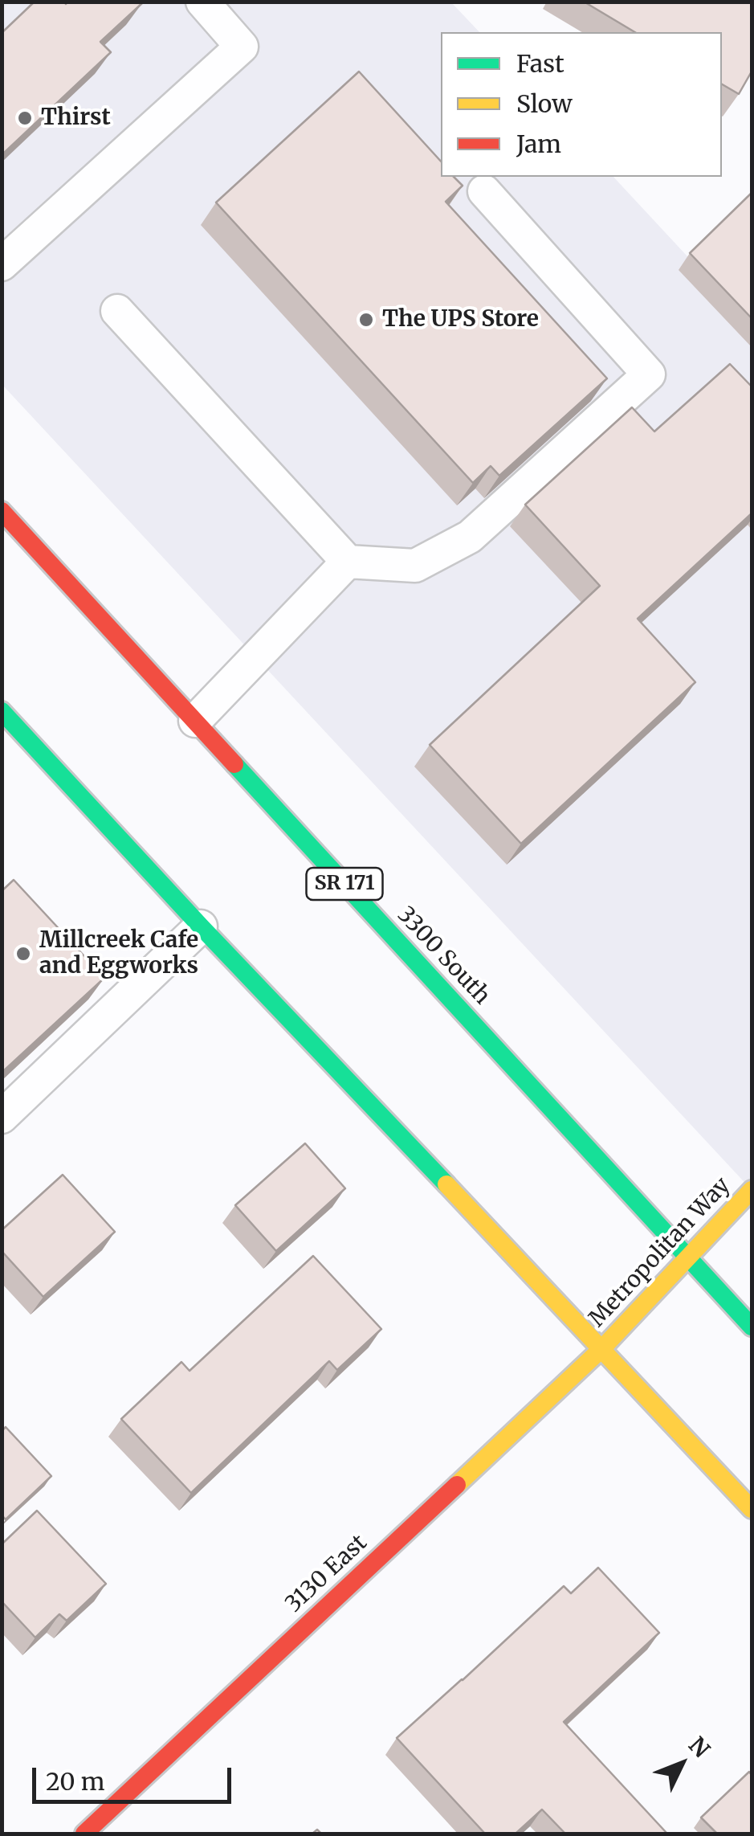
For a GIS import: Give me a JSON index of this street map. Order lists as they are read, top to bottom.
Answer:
{
  "streets": {
    "main road": [
      "SR 171",
      "3300 South",
      "Metropolitan Way",
      "3130 East"
    ]
  },
  "crossings": [
    ["3300 South", "Metropolitan Way"],
    ["Metropolitan Way", "3130 East"]
  ],
  "places": ["Thirst", "The UPS Store", "Millcreek Cafe and Eggworks"],
  "legend": ["Fast", "Slow", "Jam"],
  "scale_bar": "20 m",
  "north": "top right"
}
